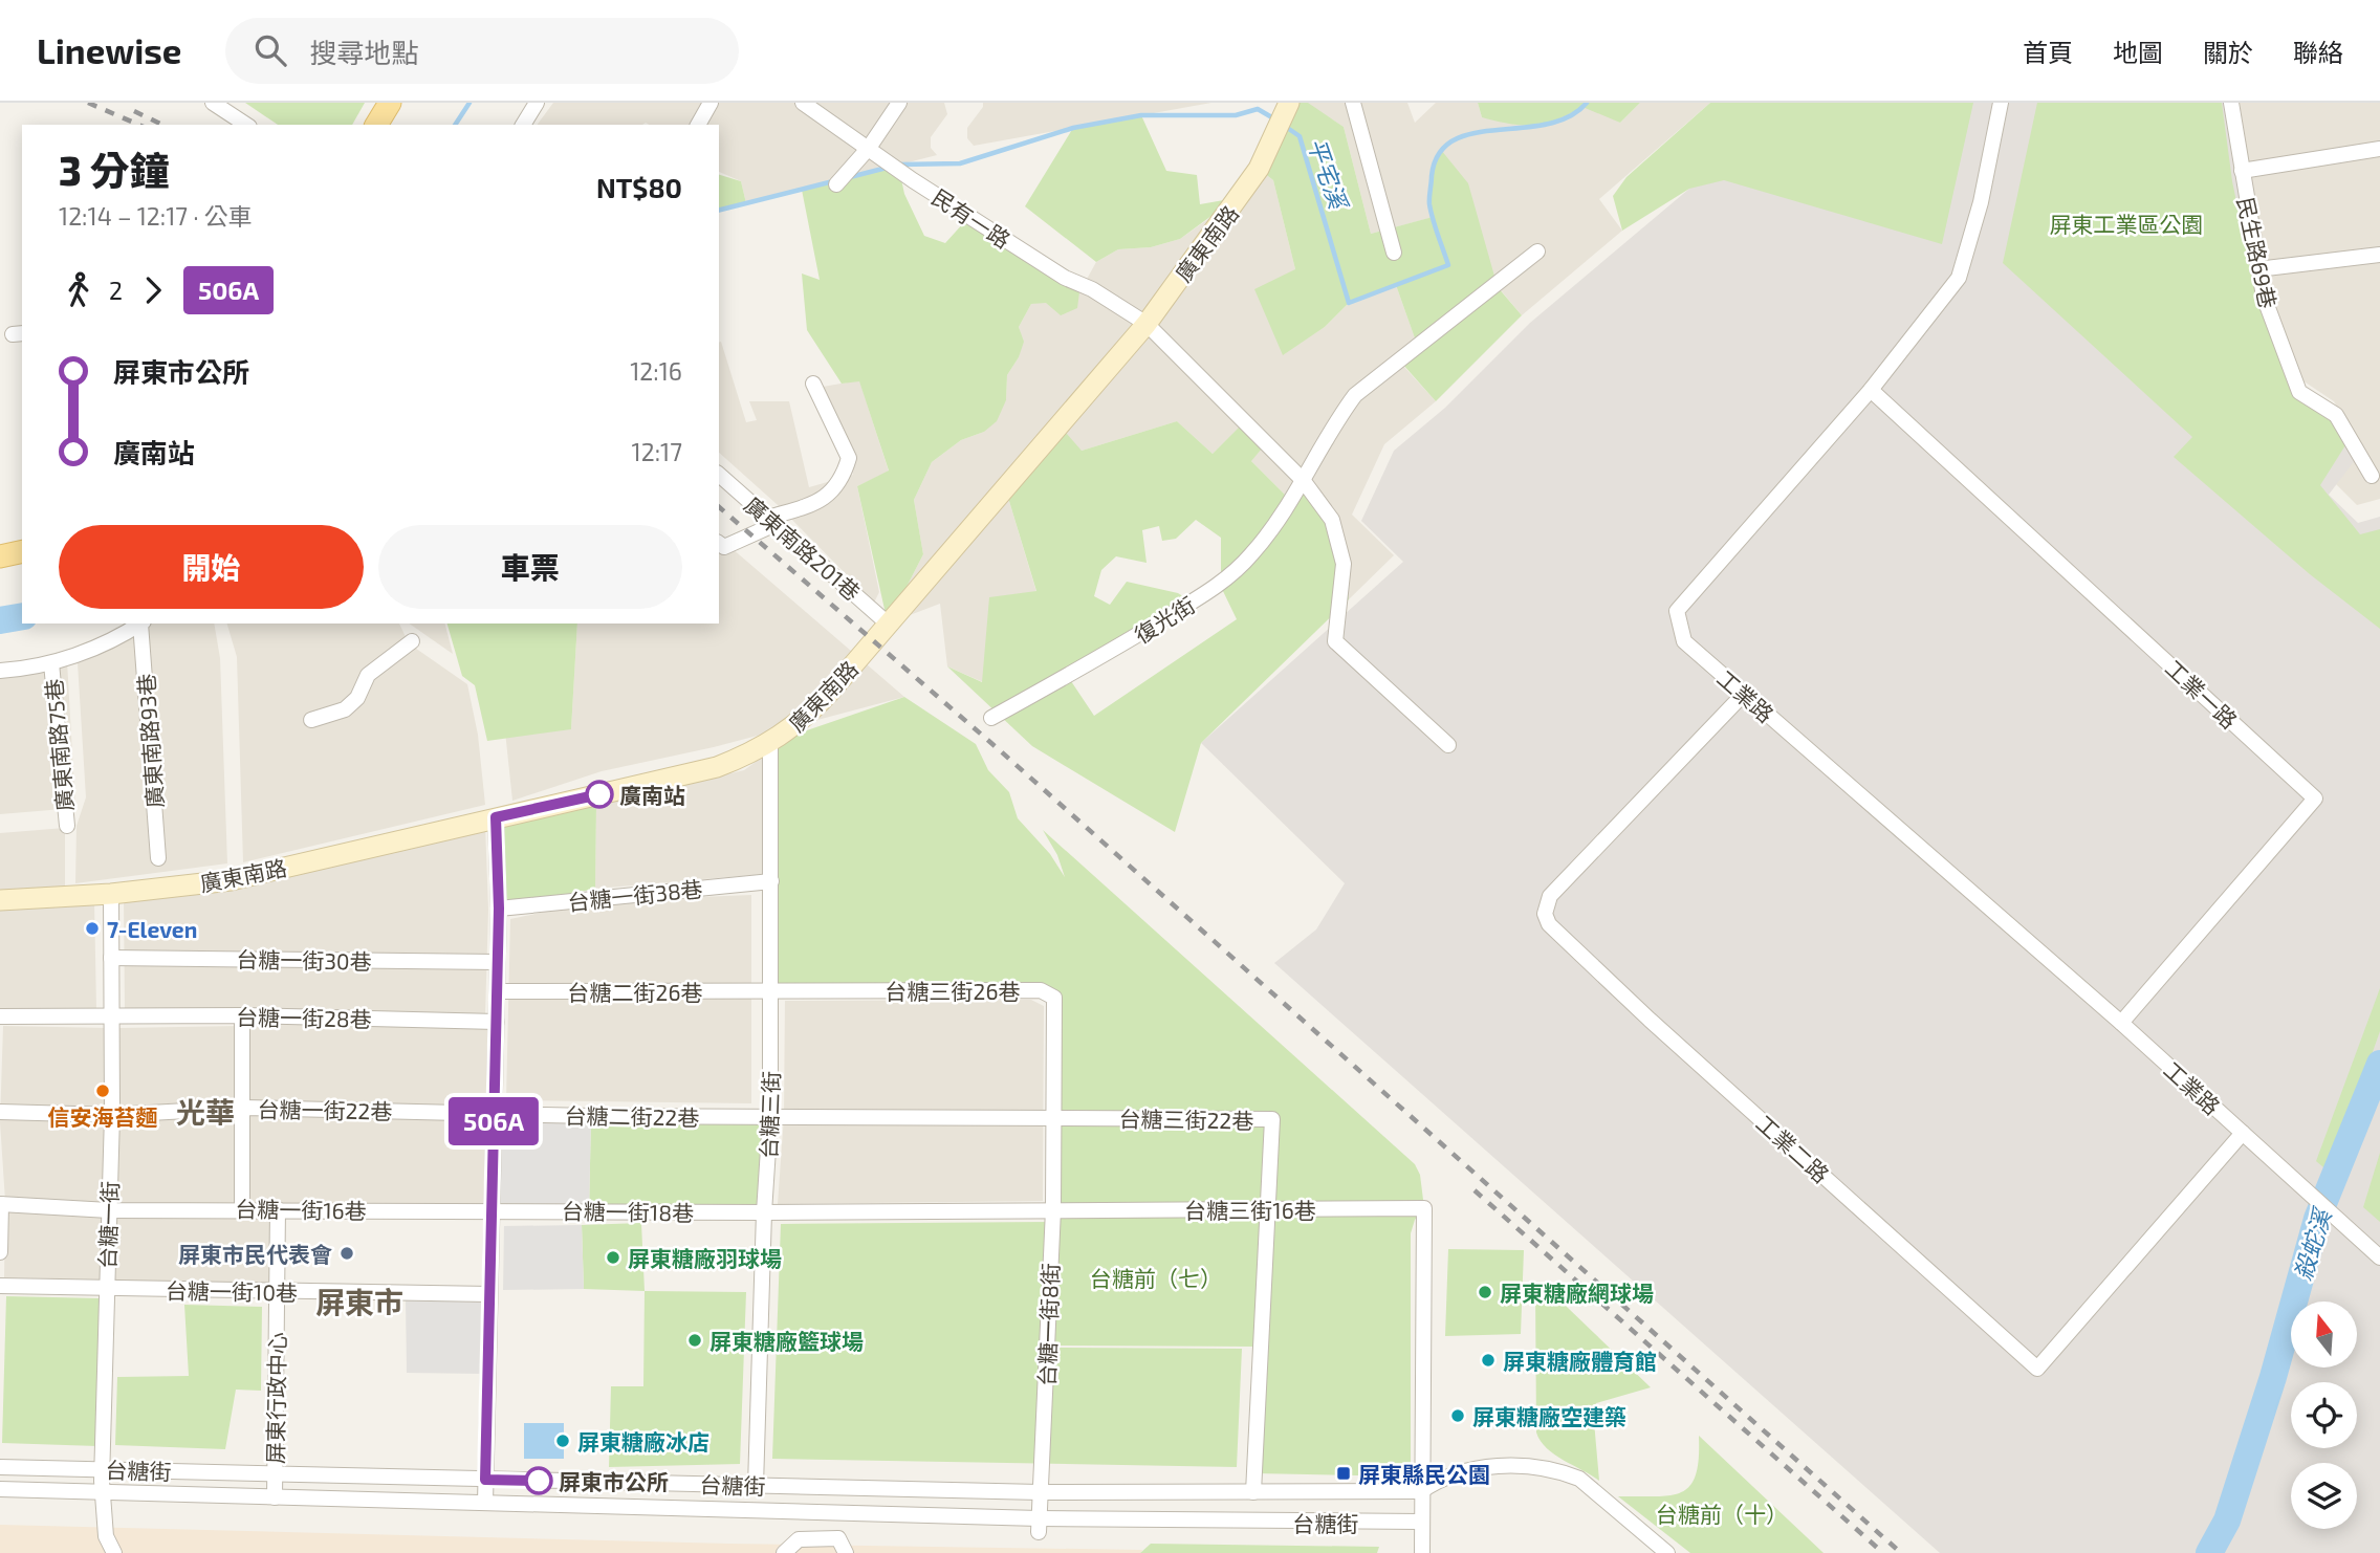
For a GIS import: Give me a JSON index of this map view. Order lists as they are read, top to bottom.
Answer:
{
  "streets": {
    "street": [
      "民有一路",
      "廣東南路",
      "民生路69巷",
      "廣東南路201巷",
      "復光街",
      "工業一路",
      "工業路",
      "廣東南路93巷",
      "廣東南路75巷",
      "台糖一街38巷",
      "台糖一街30巷",
      "台糖三街26巷",
      "台糖二街26巷",
      "台糖一街28巷",
      "台糖一街22巷",
      "台糖三街",
      "台糖二街22巷",
      "台糖三街22巷",
      "工業二路",
      "台糖一街16巷",
      "台糖三街16巷",
      "台糖一街18巷",
      "台糖一街",
      "台糖一街10巷",
      "台糖一街8街",
      "屏東行政中心",
      "台糖街"
    ]
  },
  "crossings": [
    ["民有一路", "廣東南路"],
    ["廣東南路", "廣東南路201巷"],
    ["廣東南路", "台糖三街"],
    ["廣東南路", "台糖一街"],
    ["工業一路", "工業路"],
    ["工業路", "工業二路"],
    ["台糖一街38巷", "台糖三街"],
    ["台糖一街30巷", "台糖一街"],
    ["台糖三街26巷", "台糖二街26巷"],
    ["台糖三街26巷", "台糖三街"],
    ["台糖三街26巷", "台糖三街22巷"],
    ["台糖三街26巷", "台糖一街8街"],
    ["台糖二街26巷", "台糖三街"],
    ["台糖一街28巷", "台糖一街"],
    ["台糖一街22巷", "台糖二街22巷"],
    ["台糖一街22巷", "台糖一街"],
    ["台糖三街", "台糖二街22巷"],
    ["台糖三街", "台糖三街22巷"],
    ["台糖三街", "台糖三街16巷"],
    ["台糖三街", "台糖一街18巷"],
    ["台糖三街", "台糖街"],
    ["台糖二街22巷", "台糖三街22巷"],
    ["台糖三街22巷", "台糖三街16巷"],
    ["台糖三街22巷", "台糖一街8街"],
    ["台糖三街22巷", "台糖街"],
    ["台糖一街16巷", "台糖一街18巷"],
    ["台糖一街16巷", "台糖一街"],
    ["台糖一街16巷", "屏東行政中心"],
    ["台糖三街16巷", "台糖一街18巷"],
    ["台糖三街16巷", "台糖一街8街"],
    ["台糖三街16巷", "台糖街"],
    ["台糖一街", "台糖一街10巷"],
    ["台糖一街", "台糖街"],
    ["台糖一街10巷", "屏東行政中心"],
    ["台糖一街8街", "台糖街"],
    ["屏東行政中心", "台糖街"]
  ],
  "districts": ["光華", "屏東市"],
  "water": ["平宅溪", "殺蛇溪"],
  "parks": ["屏東工業區公園", "台糖前（七）", "台糖前（十）"],
  "places": {
    "other": [
      "廣南站",
      "7-Eleven",
      "信安海苔麵",
      "屏東市民代表會",
      "屏東糖廠羽球場",
      "屏東糖廠網球場",
      "屏東糖廠籃球場",
      "屏東糖廠體育館",
      "屏東糖廠空建築",
      "屏東糖廠冰店",
      "屏東市公所"
    ],
    "transit": ["屏東縣民公園"]
  },
  "lines": ["bus line 506A"],
  "north": "top",
  "page": {
    "header": "Linewise",
    "search": "搜尋地點",
    "nav": [
      "首頁",
      "地圖",
      "關於",
      "聯絡"
    ],
    "on_map": "506A",
    "heading": ["3 分鐘", "12:14 – 12:17 · 公車", "NT$80"],
    "legs": ["2", "506A"],
    "list": [
      {
        "name": "屏東市公所",
        "value": "12:16"
      },
      {
        "name": "廣南站",
        "value": "12:17"
      }
    ],
    "buttons": ["開始", "車票"]
  }
}
